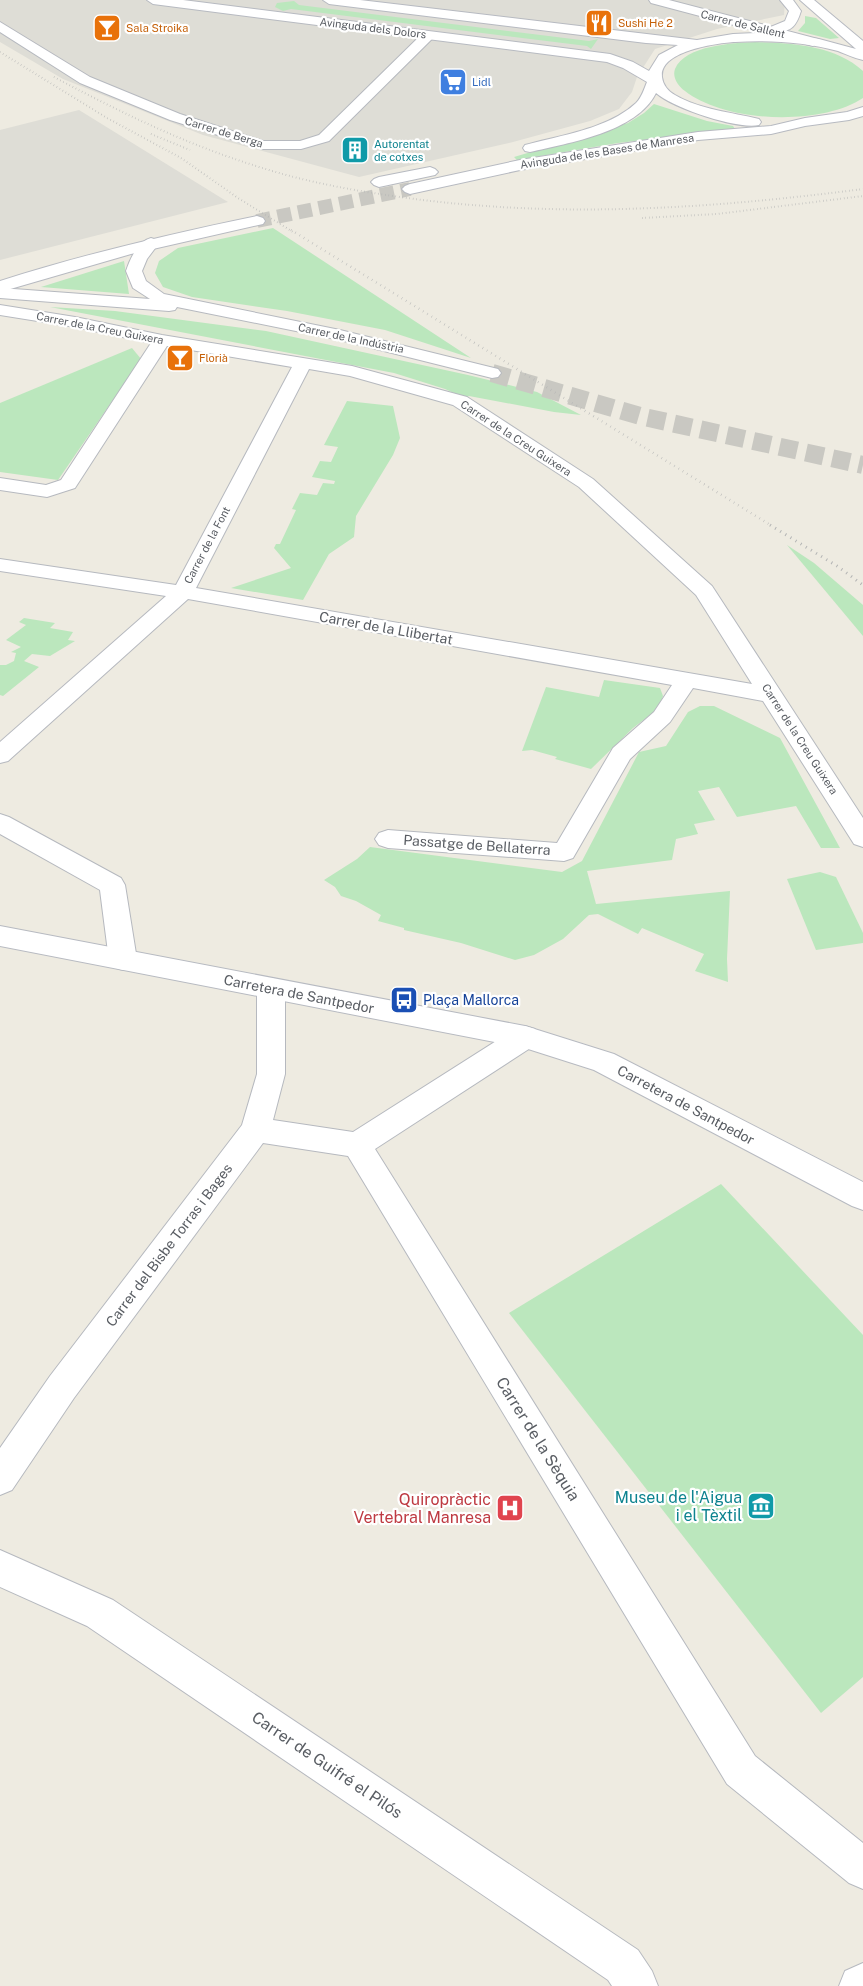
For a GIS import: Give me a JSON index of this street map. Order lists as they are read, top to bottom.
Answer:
{
  "streets": {
    "street": [
      "Carrer de Sallent",
      "Avinguda dels Dolors",
      "Carrer de Berga",
      "Avinguda de les Bases de Manresa",
      "Carrer de la Creu Guixera",
      "Carrer de la Indústria",
      "Carrer de la Font",
      "Carrer de la Llibertat",
      "Passatge de Bellaterra",
      "Carretera de Santpedor",
      "Carrer del Bisbe Torras i Bages",
      "Carrer de la Sèquia",
      "Carrer de Guifré el Pilós"
    ]
  },
  "crossings": [
    ["Carrer de Sallent", "Avinguda dels Dolors"],
    ["Carrer de Sallent", "Avinguda de les Bases de Manresa"],
    ["Avinguda dels Dolors", "Carrer de Berga"],
    ["Avinguda dels Dolors", "Avinguda de les Bases de Manresa"],
    ["Carrer de la Creu Guixera", "Carrer de la Font"],
    ["Carrer de la Creu Guixera", "Carrer de la Llibertat"],
    ["Carrer de la Font", "Carrer de la Llibertat"],
    ["Carrer de la Llibertat", "Passatge de Bellaterra"],
    ["Carretera de Santpedor", "Carrer del Bisbe Torras i Bages"]
  ],
  "places": {
    "restaurant": ["Sushi He 2"],
    "bar": ["Sala Stroika", "Florià"],
    "supermarket": ["Lidl"],
    "building": ["Autorentat de cotxes"],
    "bus stop": ["Plaça Mallorca"],
    "museum": ["Museu de l'Aigua i el Tèxtil"],
    "hospital": ["Quiropràctic Vertebral Manresa"]
  }
}
